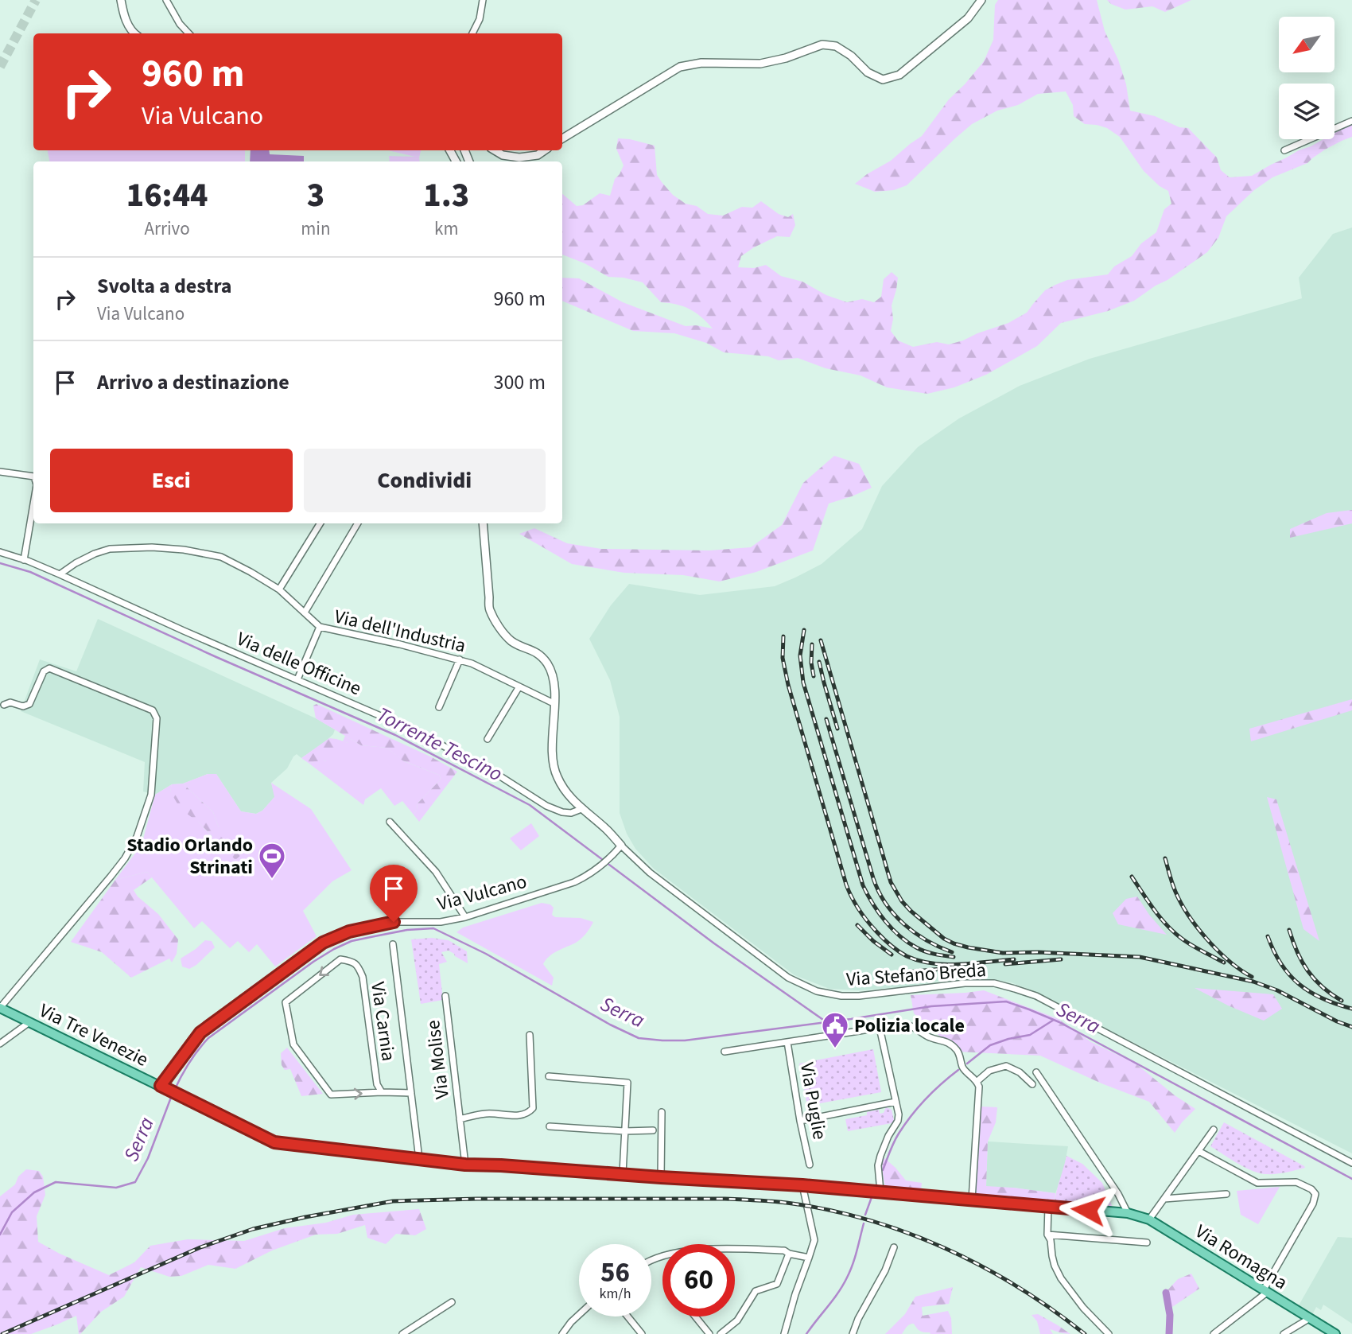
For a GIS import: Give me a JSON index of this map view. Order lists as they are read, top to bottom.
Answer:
{
  "streets": {
    "main road": ["Via Tre Venezie", "Via Romagna"],
    "street": [
      "Via dell'Industria",
      "Via delle Officine",
      "Via Vulcano",
      "Via Stefano Breda",
      "Via Carnia",
      "Via Molise",
      "Via Puglie"
    ]
  },
  "crossings": [
    ["Via dell'Industria", "Via delle Officine"],
    ["Via Vulcano", "Via Stefano Breda"],
    ["Via Vulcano", "Via Tre Venezie"],
    ["Via Carnia", "Via Tre Venezie"],
    ["Via Tre Venezie", "Via Molise"],
    ["Via Tre Venezie", "Via Romagna"]
  ],
  "water": ["Torrente Tescino", "Serra"],
  "places": {
    "sports": ["Stadio Orlando Strinati"],
    "public building": ["Polizia locale"]
  },
  "north": "bottom left",
  "page": {
    "turn": ["960 m", "Via Vulcano"],
    "eta": [
      "16:44",
      "Arrivo",
      "3",
      "min",
      "1.3",
      "km"
    ],
    "list": [
      {
        "name": "Svolta a destra",
        "note": "Via Vulcano",
        "value": "960 m"
      },
      {
        "name": "Arrivo a destinazione",
        "value": "300 m"
      }
    ],
    "buttons": ["Esci", "Condividi"],
    "speed": "56 km/h",
    "limit": "60"
  }
}
